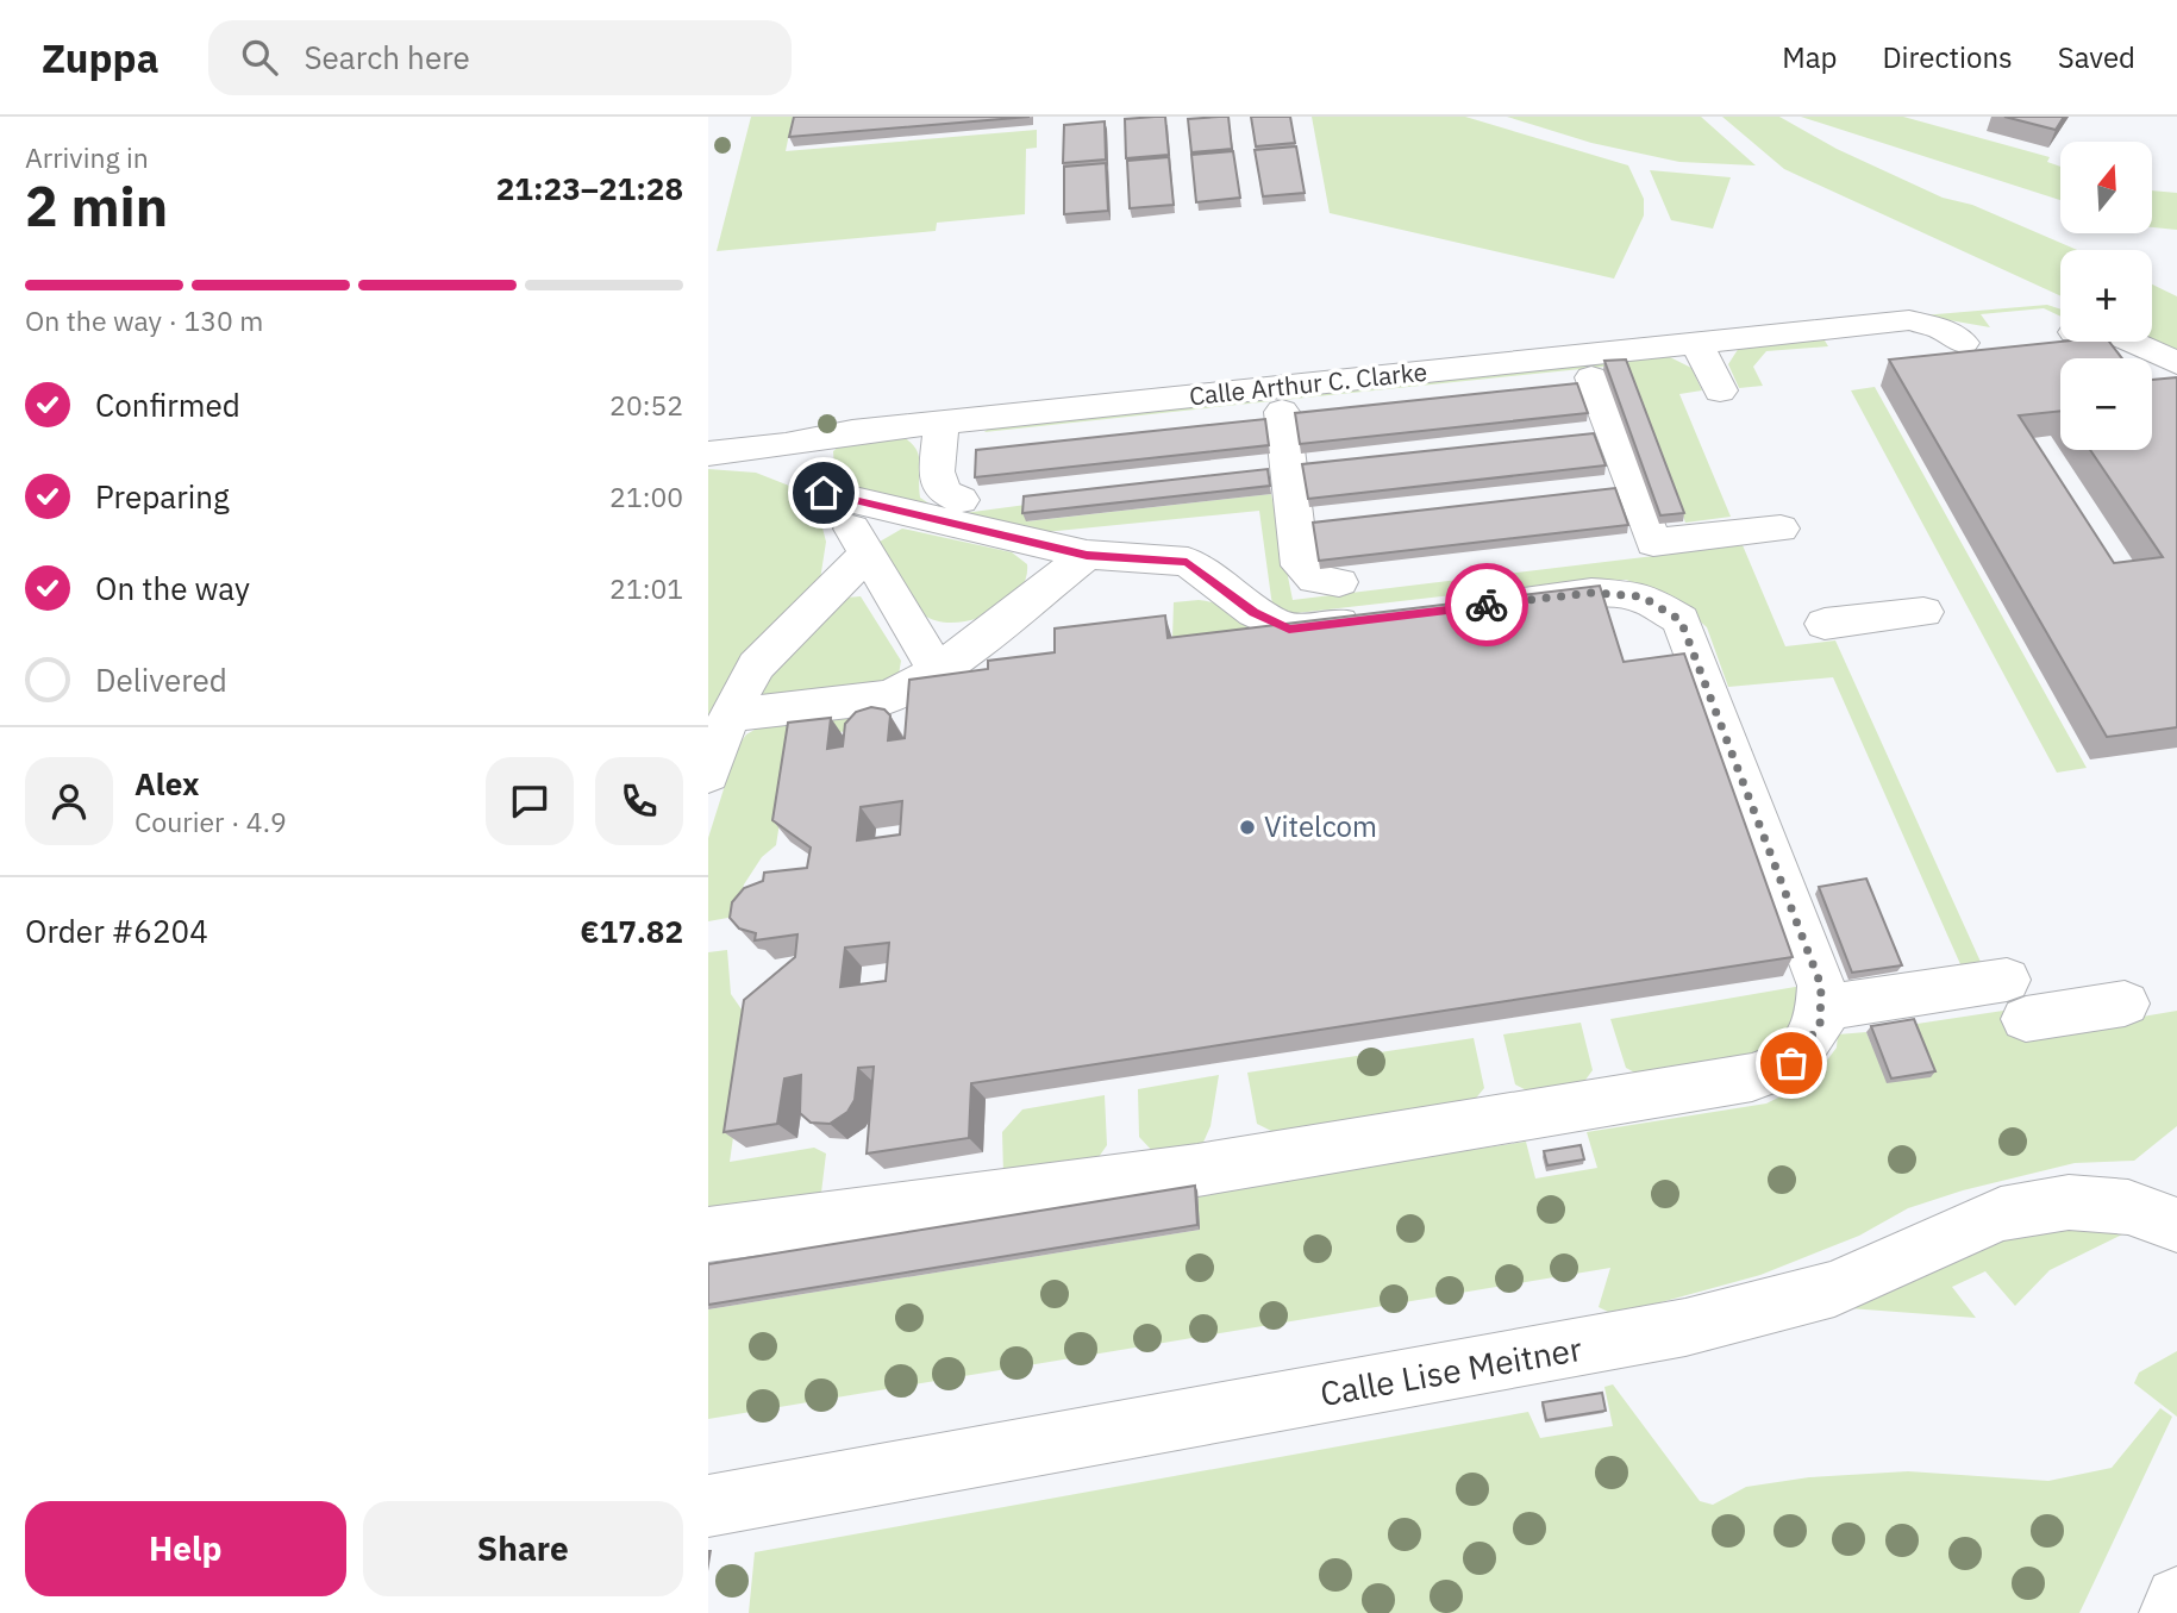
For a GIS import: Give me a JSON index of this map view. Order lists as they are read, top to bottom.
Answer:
{
  "streets": {
    "street": ["Calle Arthur C. Clarke", "Calle Lise Meitner"]
  },
  "places": ["Vitelcom"],
  "north": "top",
  "page": {
    "header": "Zuppa",
    "search": "Search here",
    "nav": ["Map", "Directions", "Saved"],
    "heading": ["2 min", "Arriving in", "21:23–21:28"],
    "panel": [
      "Alex",
      "Courier · 4.9",
      "Order #6204",
      "€17.82"
    ],
    "map_buttons": ["+", "−"],
    "bar": "On the way · 130 m",
    "list": [
      ["Confirmed", "20:52"],
      ["Preparing", "21:00"],
      ["On the way", "21:01"],
      "Delivered"
    ],
    "buttons": ["Help", "Share"]
  }
}
